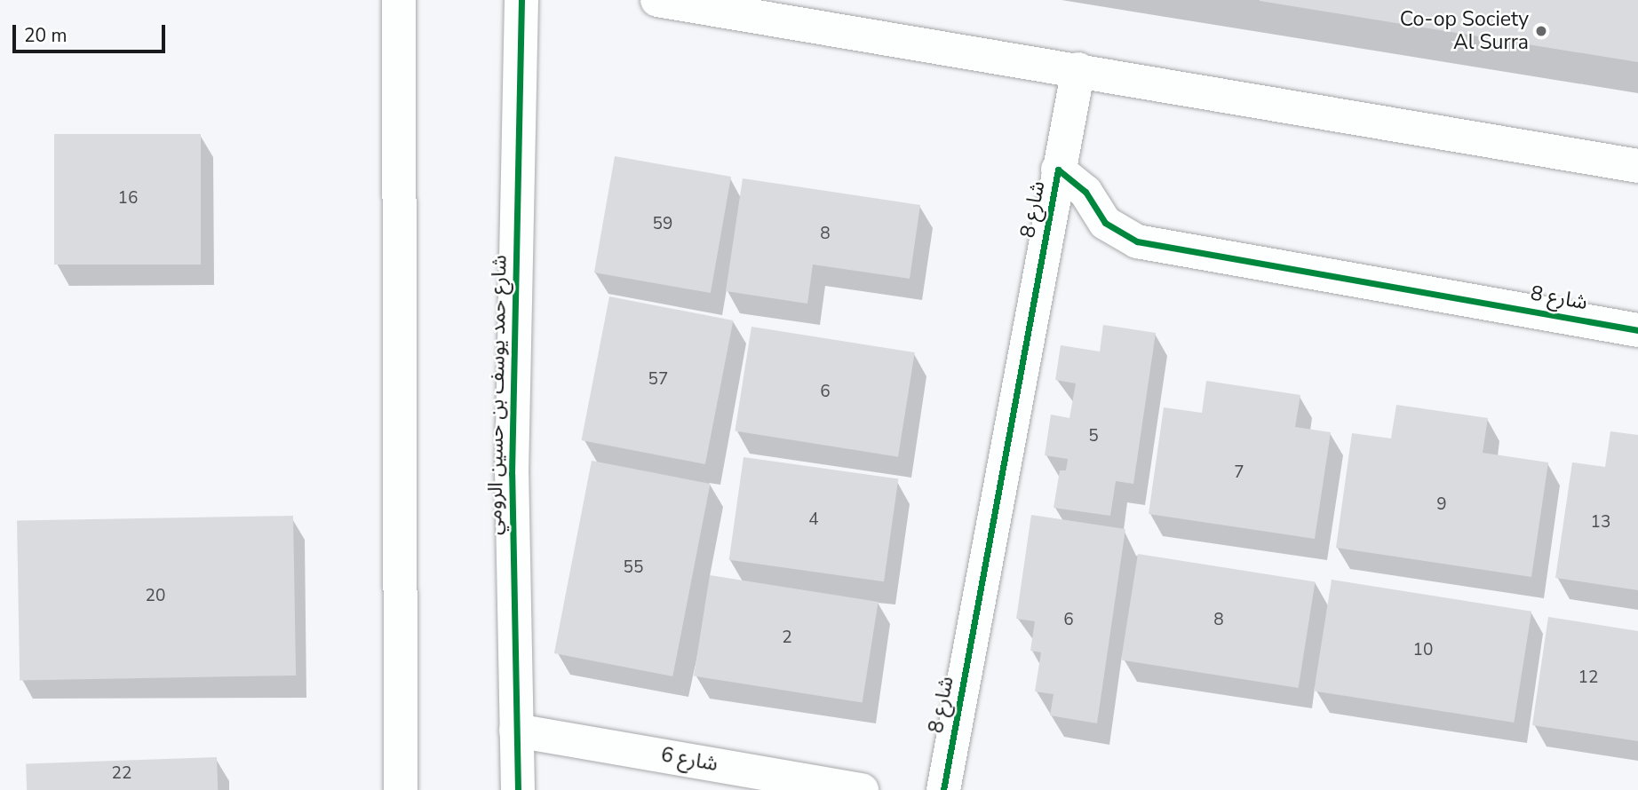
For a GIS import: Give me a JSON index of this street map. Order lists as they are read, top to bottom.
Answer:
{
  "streets": {
    "street": ["شارع 8", "شارع حمد يوسف بن حسين الرومي", "شارع 6"]
  },
  "crossings": [
    ["شارع حمد يوسف بن حسين الرومي", "شارع 6"]
  ],
  "places": ["Co-op Society Al Surra"],
  "house_numbers": [
    "16",
    "59",
    "8",
    "57",
    "6",
    "5",
    "7",
    "9",
    "4",
    "13",
    "55",
    "20",
    "6",
    "8",
    "2",
    "10",
    "12",
    "22"
  ],
  "scale_bar": "20 m"
}
